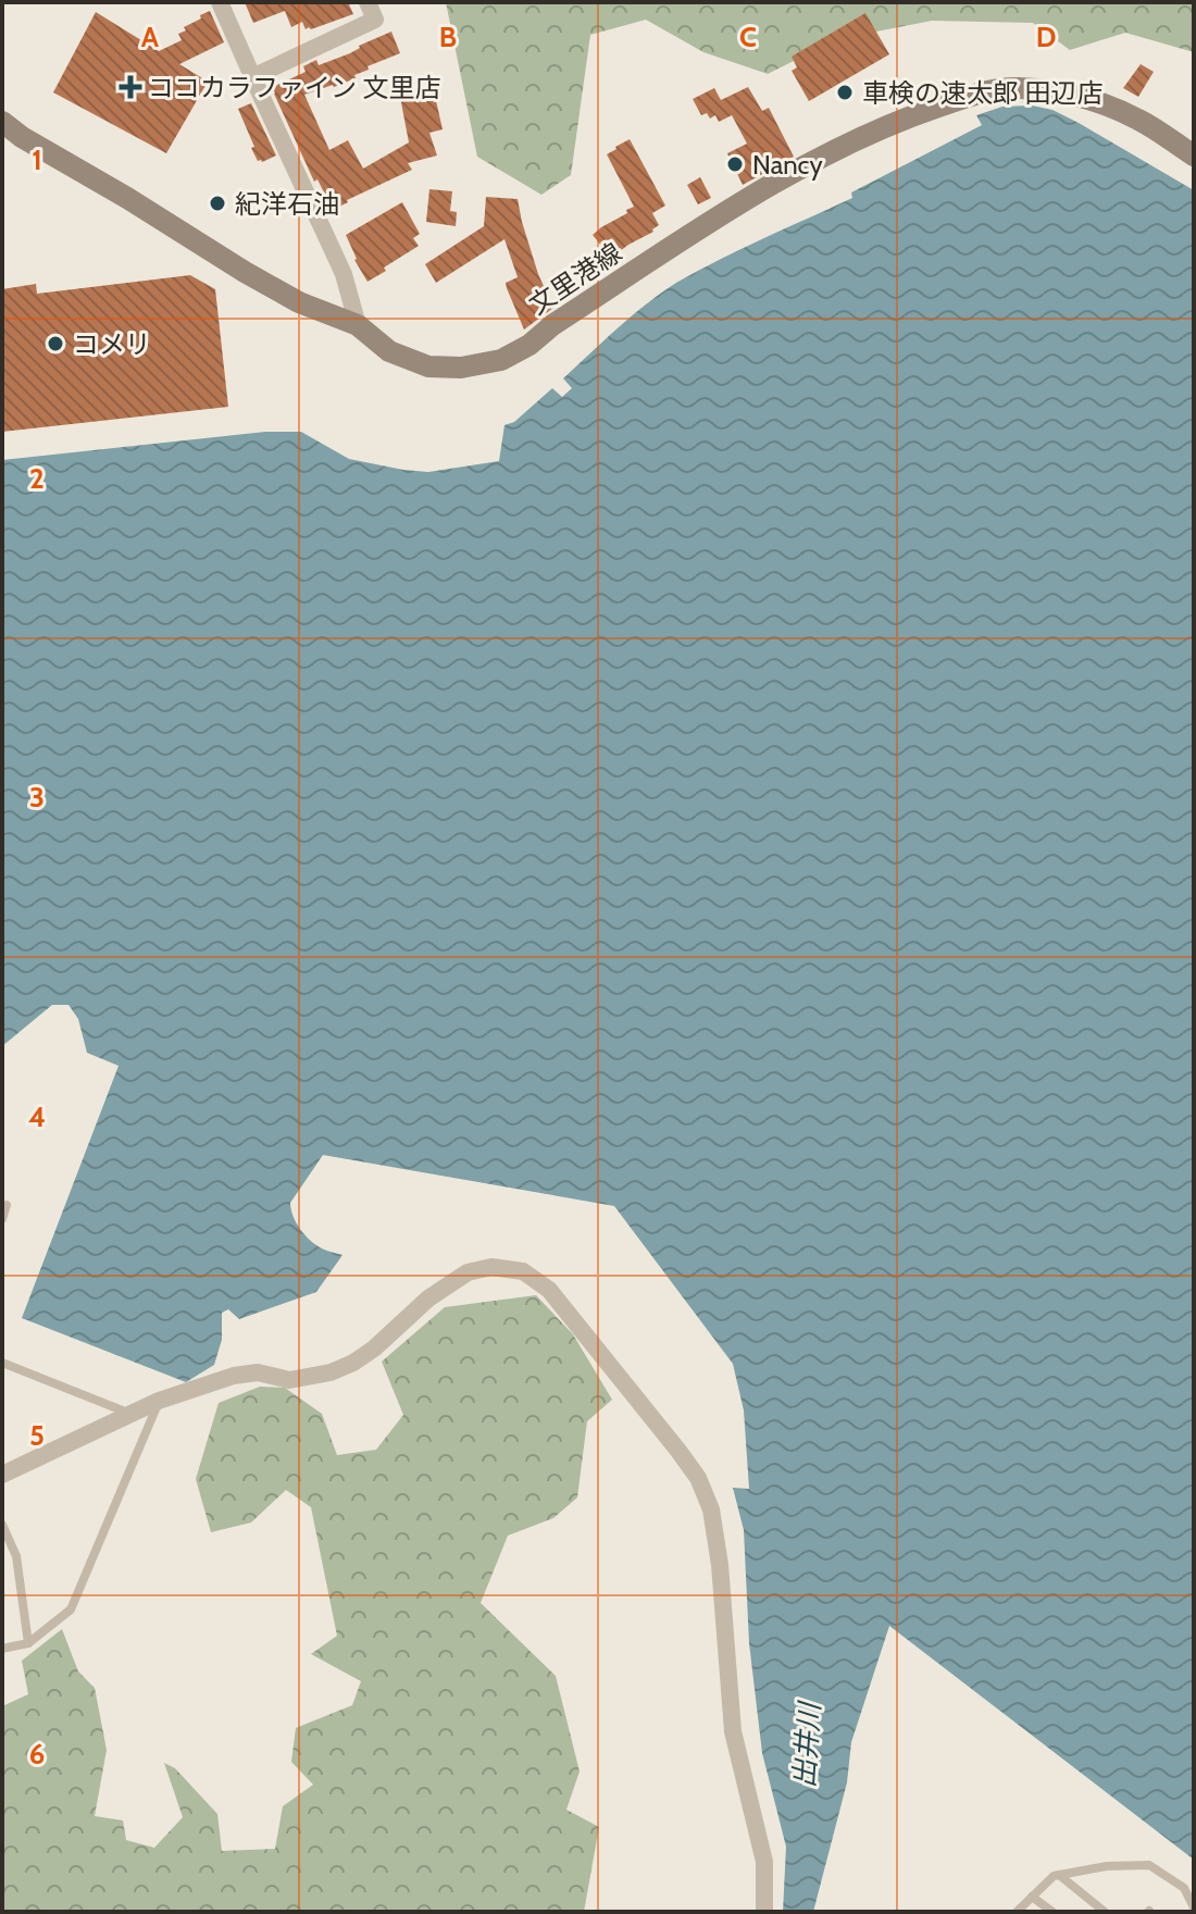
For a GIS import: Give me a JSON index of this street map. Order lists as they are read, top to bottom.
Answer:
{
  "streets": {
    "main road": ["文里港線"]
  },
  "water": ["出井川"],
  "places": {
    "health": ["ココカラファイン 文里店"],
    "other": [
      "車検の速太郎 田辺店",
      "Nancy",
      "紀洋石油",
      "コメリ"
    ]
  },
  "grid": {
    "columns": [
      "A",
      "B",
      "C",
      "D"
    ],
    "rows": [
      "1",
      "2",
      "3",
      "4",
      "5",
      "6"
    ]
  }
}
